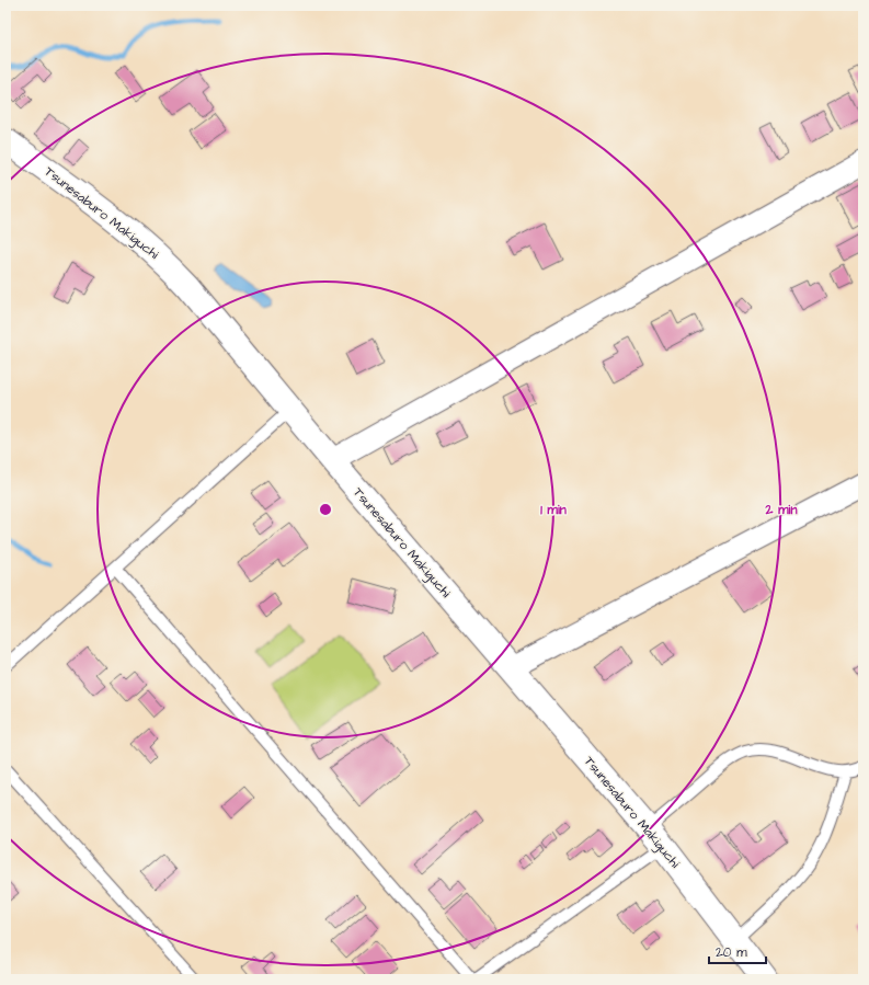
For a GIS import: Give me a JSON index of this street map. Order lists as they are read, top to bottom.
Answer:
{
  "streets": {
    "street": ["Tsunesaburo Makiguchi"]
  },
  "scale_bar": "20 m",
  "rings": ["1 min", "2 min"]
}
